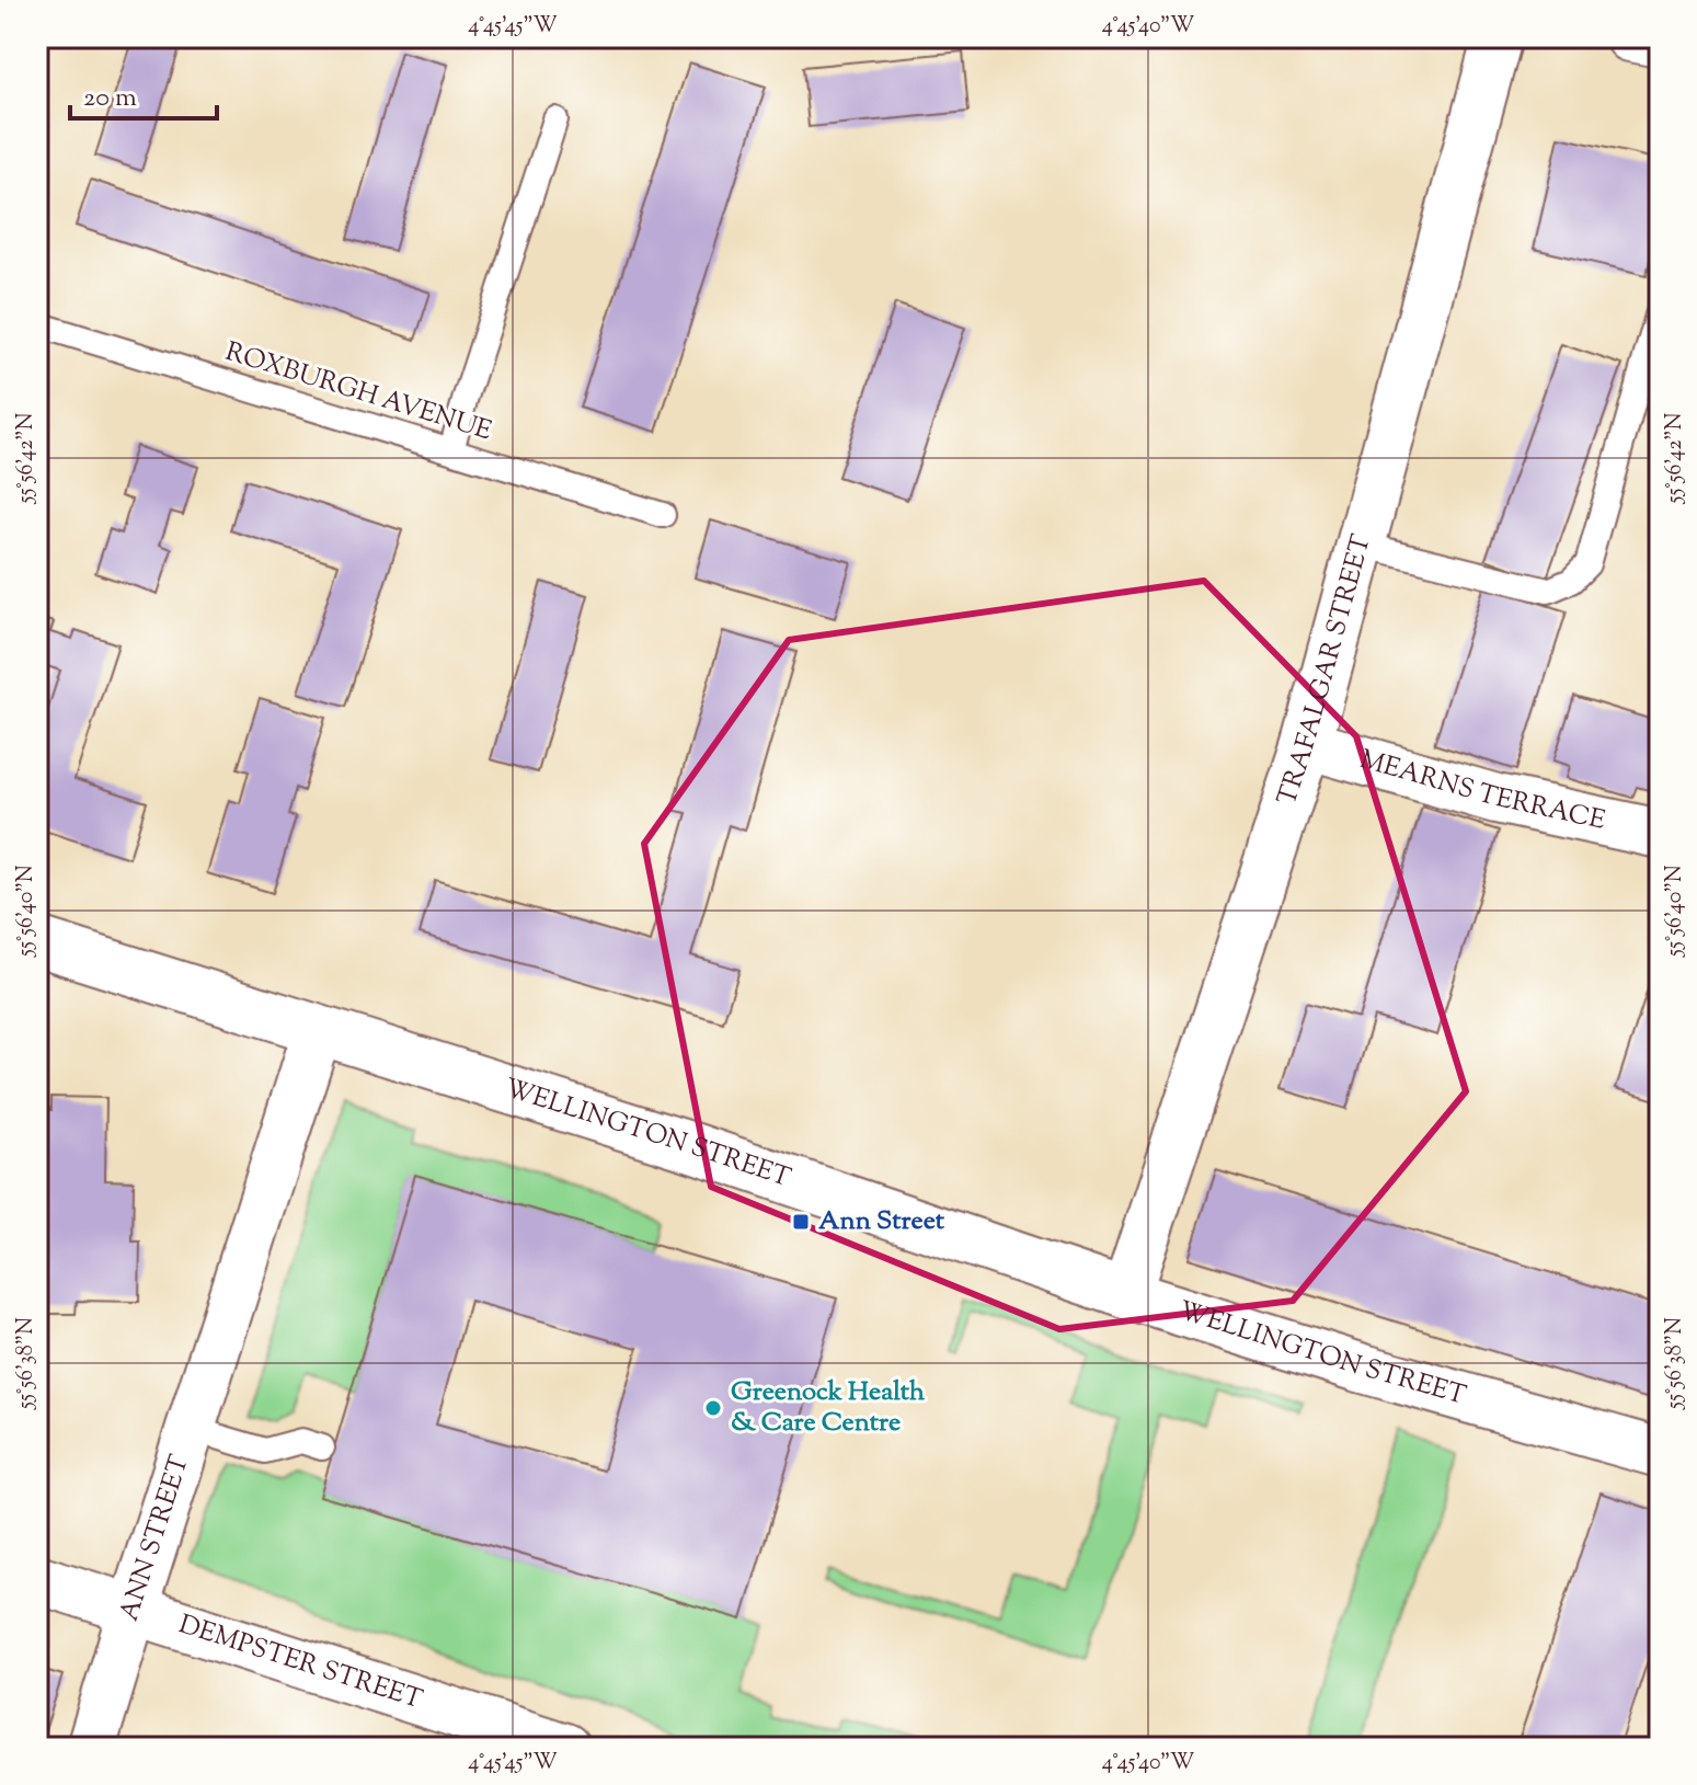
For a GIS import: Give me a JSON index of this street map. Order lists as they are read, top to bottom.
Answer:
{
  "streets": {
    "street": [
      "TRAFALGAR STREET",
      "MEARNS TERRACE",
      "WELLINGTON STREET",
      "ANN STREET",
      "DEMPSTER STREET"
    ],
    "lane": ["ROXBURGH AVENUE"]
  },
  "crossings": [
    ["TRAFALGAR STREET", "MEARNS TERRACE"],
    ["TRAFALGAR STREET", "WELLINGTON STREET"],
    ["WELLINGTON STREET", "ANN STREET"],
    ["ANN STREET", "DEMPSTER STREET"]
  ],
  "places": {
    "transit": ["Ann Street"],
    "other": ["Greenock Health & Care Centre"]
  },
  "scale_bar": "20 m",
  "coordinates": [
    "4°45'45\"W",
    "4°45'40\"W",
    "55°56'42\"N",
    "55°56'40\"N",
    "55°56'38\"N"
  ]
}
